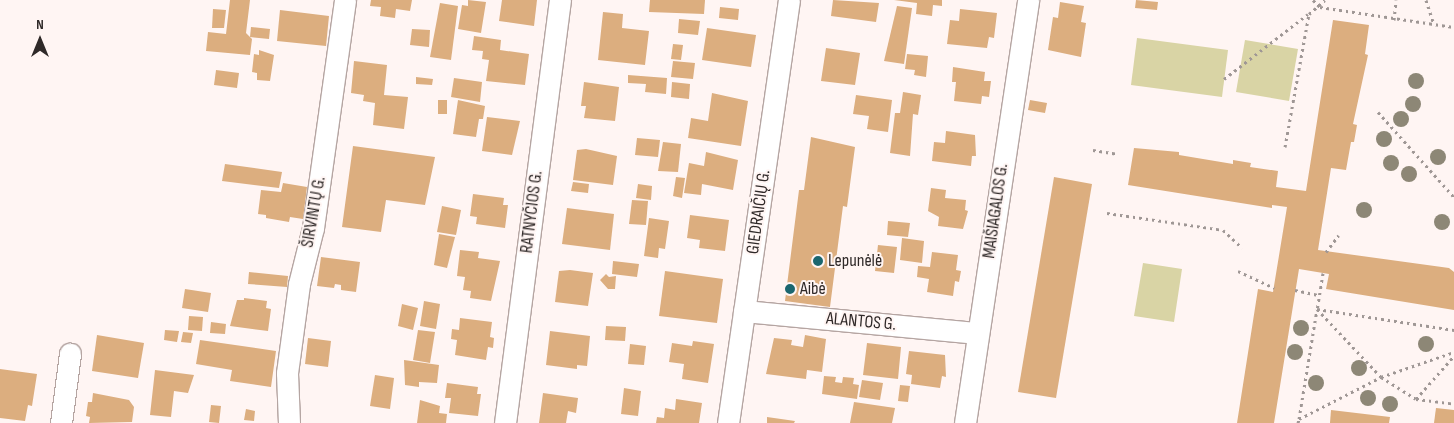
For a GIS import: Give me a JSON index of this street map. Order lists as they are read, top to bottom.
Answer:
{
  "streets": {
    "street": [
      "MAIŠIAGALOS G.",
      "ŠIRVINTŲ G.",
      "RATNYČIOS G.",
      "GIEDRAIČIŲ G.",
      "ALANTOS G."
    ]
  },
  "crossings": [
    ["MAIŠIAGALOS G.", "ALANTOS G."],
    ["GIEDRAIČIŲ G.", "ALANTOS G."]
  ],
  "places": ["Lepunėlė", "Aibė"],
  "north": "top"
}
